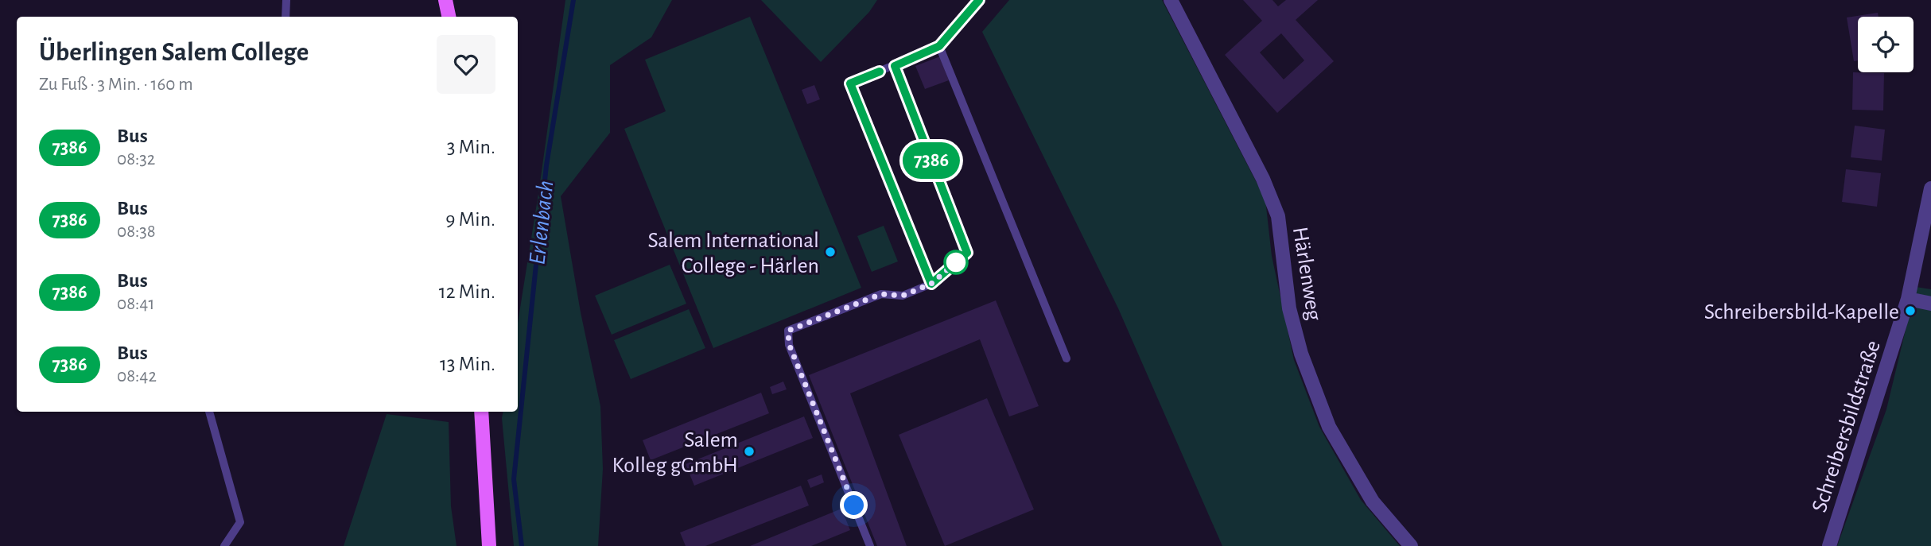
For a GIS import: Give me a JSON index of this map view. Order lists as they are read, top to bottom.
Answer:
{
  "streets": {
    "street": ["Härlenweg", "Schreibersbildstraße"]
  },
  "water": ["Erlenbach"],
  "places": ["Salem International College - Härlen", "Schreibersbild-Kapelle", "Salem Kolleg gGmbH"],
  "lines": ["bus line 7386"],
  "page": {
    "on_map": "7386",
    "heading": ["Überlingen Salem College", "Zu Fuß · 3 Min. · 160 m"],
    "list": [
      {
        "mark": "7386",
        "name": "Bus",
        "note": "08:32",
        "value": "3 Min."
      },
      {
        "mark": "7386",
        "name": "Bus",
        "note": "08:38",
        "value": "9 Min."
      },
      {
        "mark": "7386",
        "name": "Bus",
        "note": "08:41",
        "value": "12 Min."
      },
      {
        "mark": "7386",
        "name": "Bus",
        "note": "08:42",
        "value": "13 Min."
      }
    ]
  }
}
